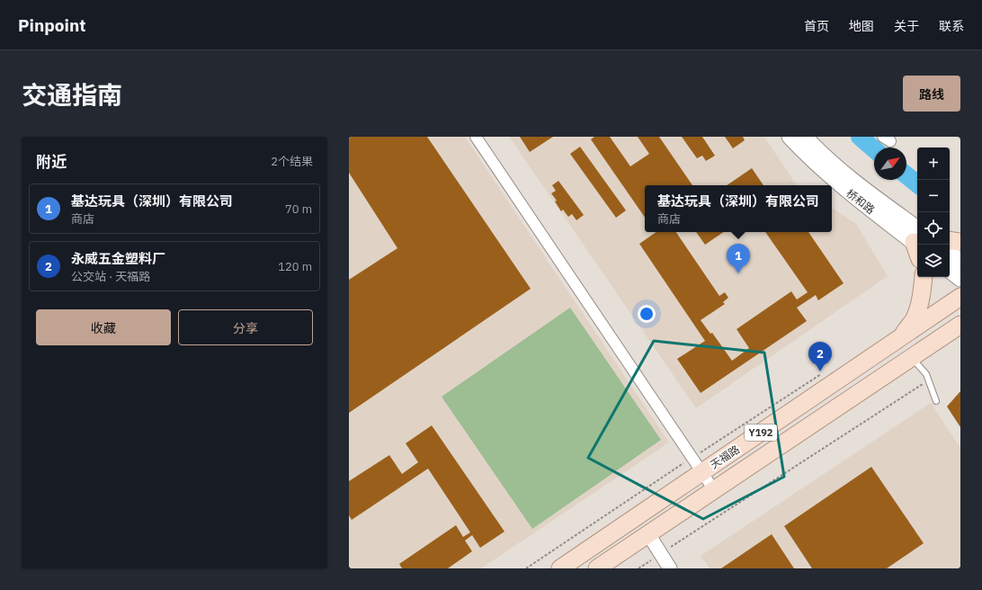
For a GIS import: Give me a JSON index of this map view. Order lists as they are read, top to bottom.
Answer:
{
  "streets": {
    "main road": ["桥和路", "Y192", "天福路"]
  },
  "north": "top right",
  "page": {
    "header": "Pinpoint",
    "nav": [
      "首页",
      "地图",
      "关于",
      "联系"
    ],
    "title": "交通指南",
    "buttons": [
      "路线",
      ["收藏", "分享"]
    ],
    "heading": ["附近", "2个结果"],
    "map_buttons": ["+", "−"],
    "list": [
      {
        "mark": "1",
        "name": "基达玩具（深圳）有限公司",
        "note": "商店",
        "value": "70 m"
      },
      {
        "mark": "2",
        "name": "永威五金塑料厂",
        "note": "公交站 · 天福路",
        "value": "120 m"
      }
    ],
    "popup": ["基达玩具（深圳）有限公司", "商店"],
    "pins": ["1", "2"]
  }
}
